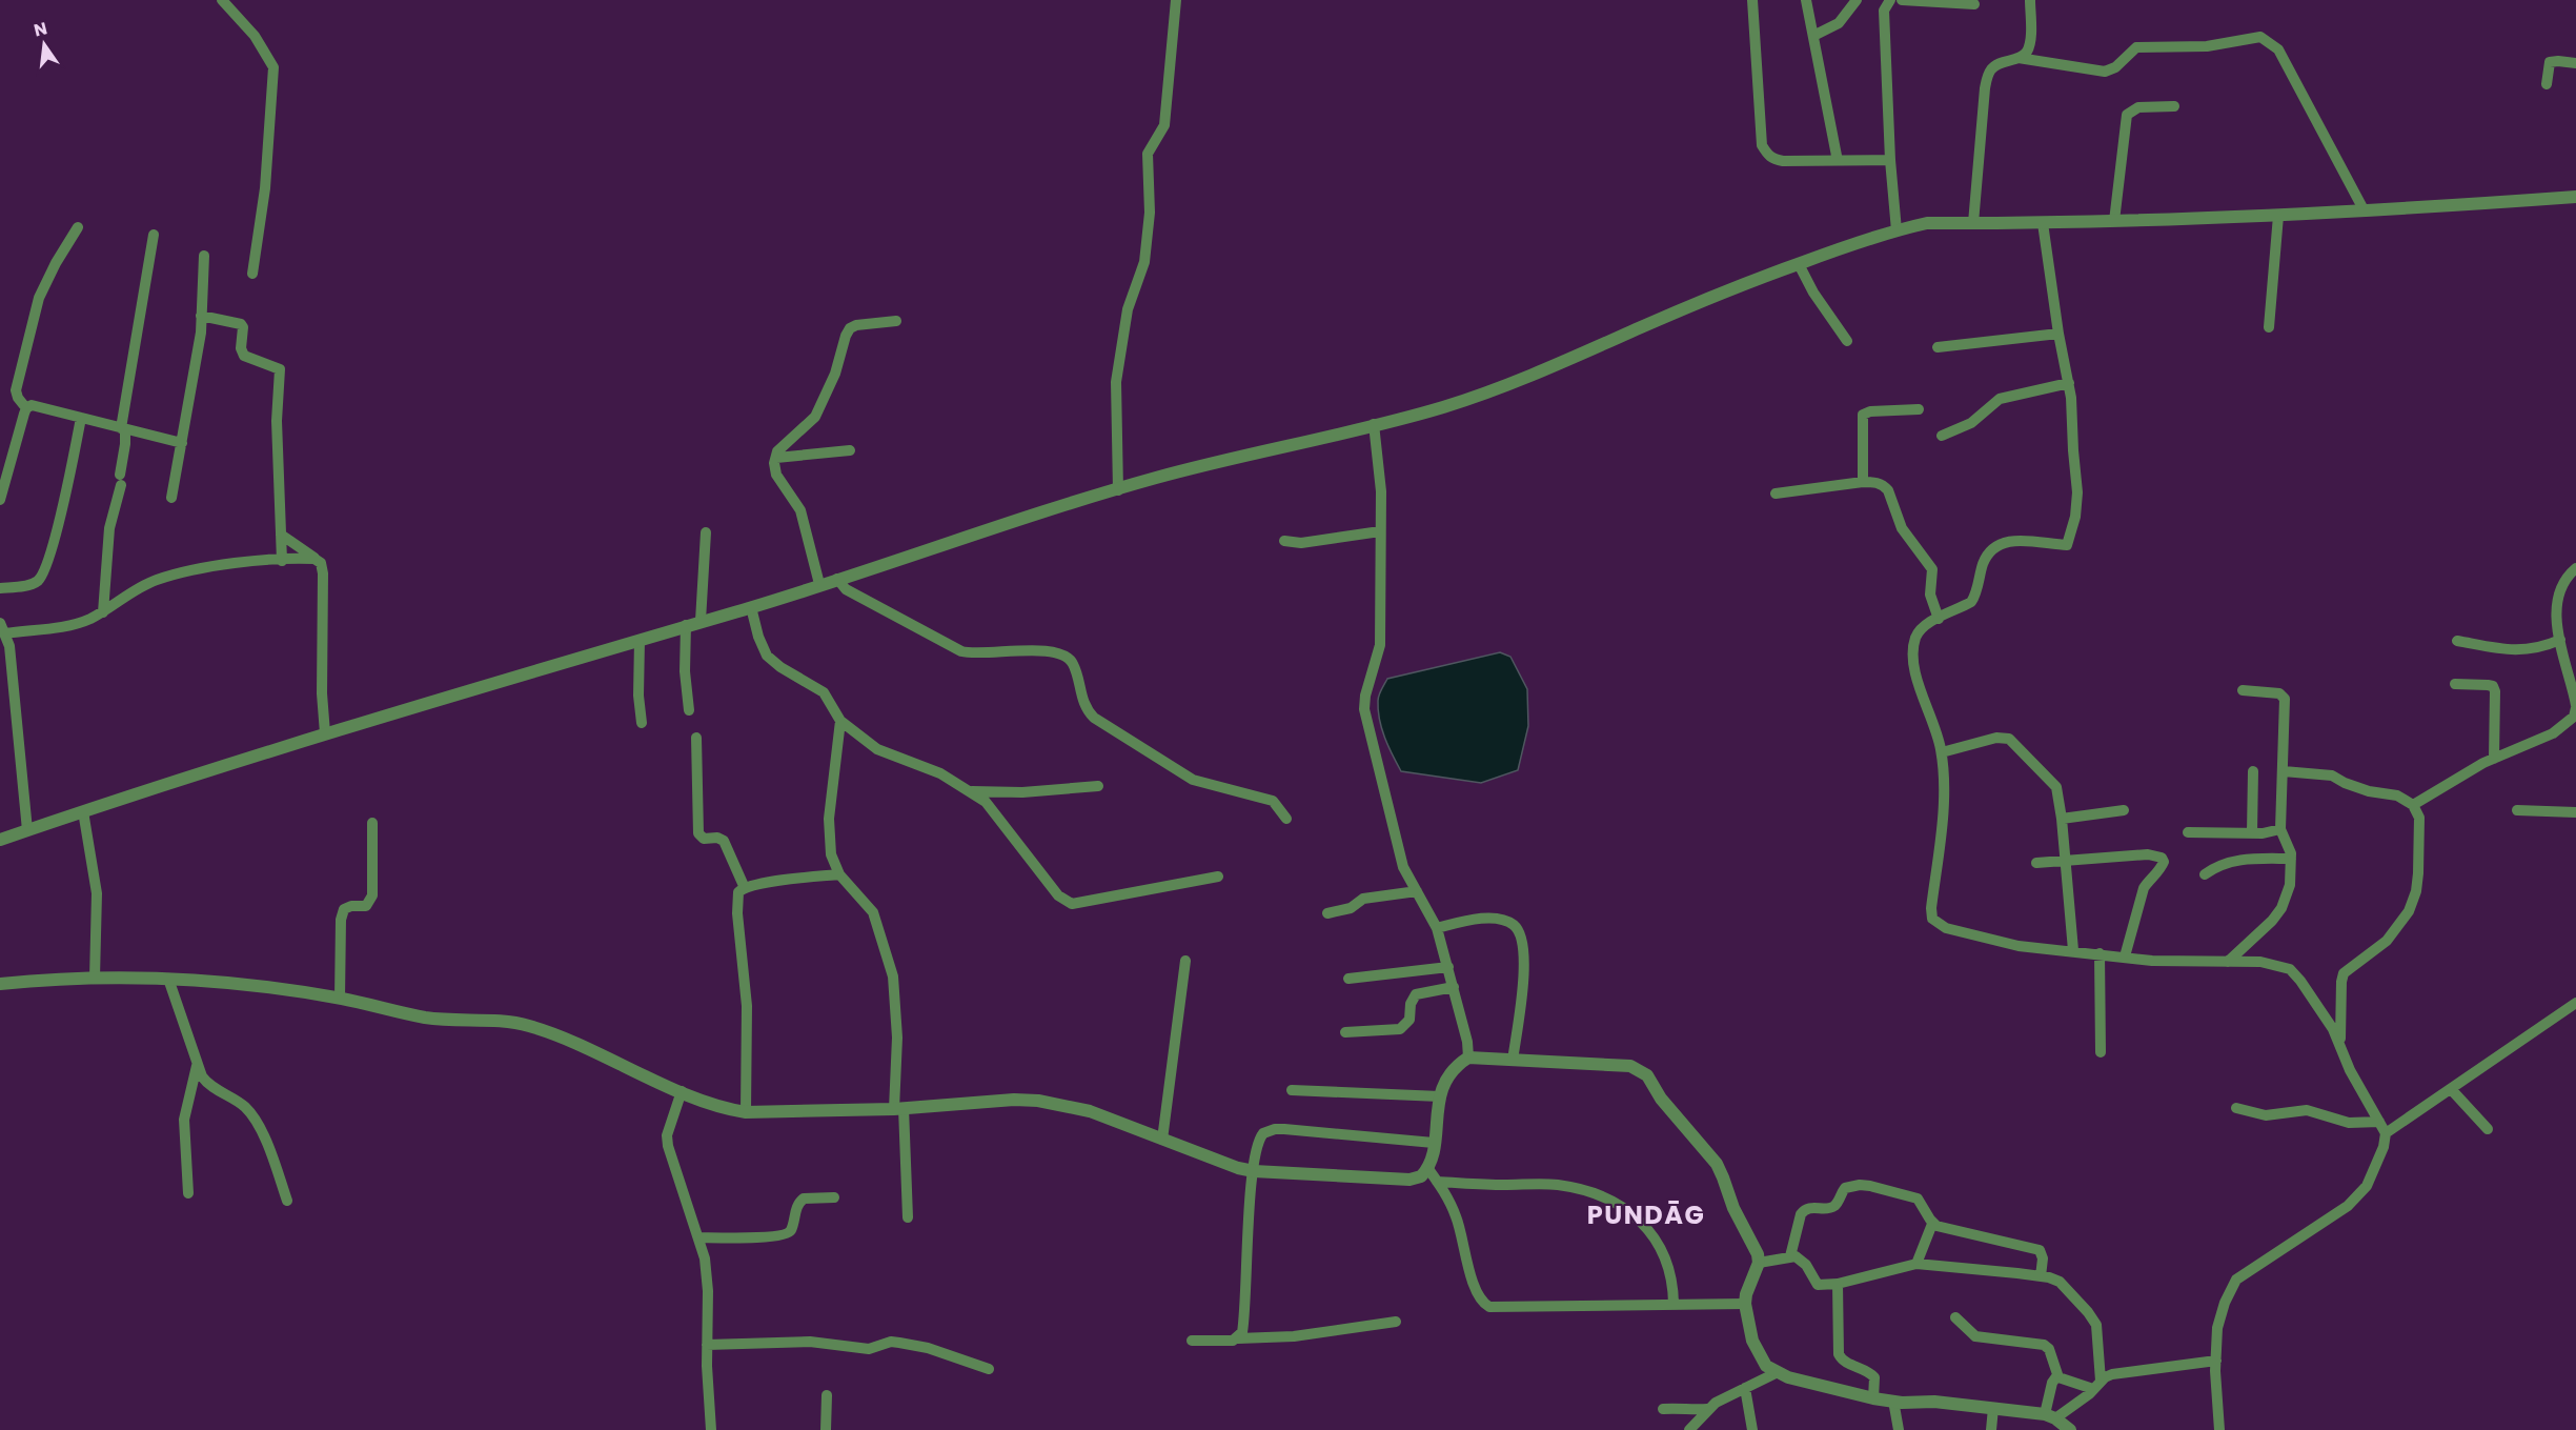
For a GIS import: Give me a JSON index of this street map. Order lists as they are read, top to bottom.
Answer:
{
  "districts": ["PUNDĀG"],
  "north": "top"
}
